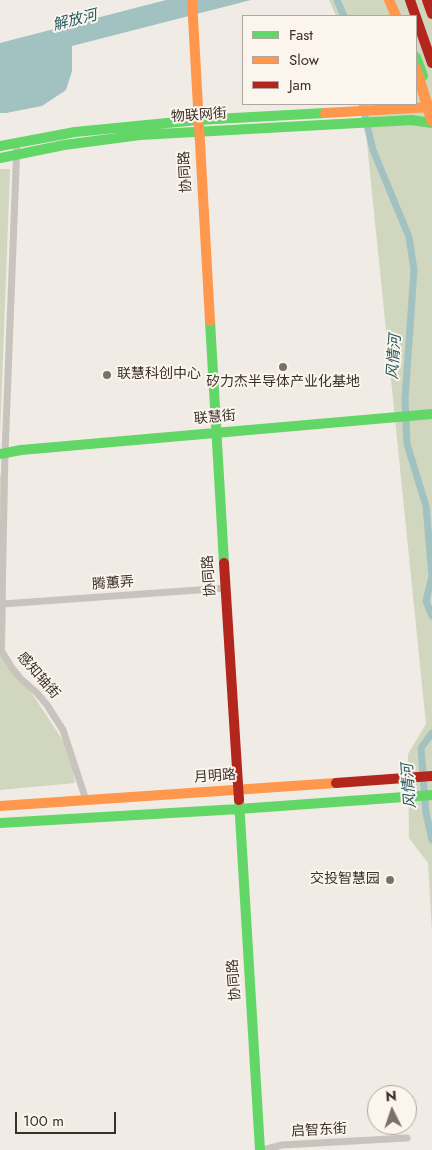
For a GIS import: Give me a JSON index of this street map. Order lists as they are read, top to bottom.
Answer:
{
  "streets": {
    "main road": [
      "物联网街",
      "协同路",
      "联慧街",
      "月明路"
    ],
    "street": ["腾蕙弄", "感知轴街", "启智东街"]
  },
  "crossings": [
    ["物联网街", "协同路"],
    ["物联网街", "感知轴街"],
    ["协同路", "联慧街"],
    ["协同路", "腾蕙弄"],
    ["协同路", "月明路"],
    ["协同路", "启智东街"],
    ["联慧街", "感知轴街"],
    ["腾蕙弄", "感知轴街"],
    ["感知轴街", "月明路"]
  ],
  "water": ["解放河", "风情河"],
  "places": ["矽力杰半导体产业化基地", "联慧科创中心", "交投智慧园"],
  "legend": ["Fast", "Slow", "Jam"],
  "scale_bar": "100 m",
  "north": "top"
}
